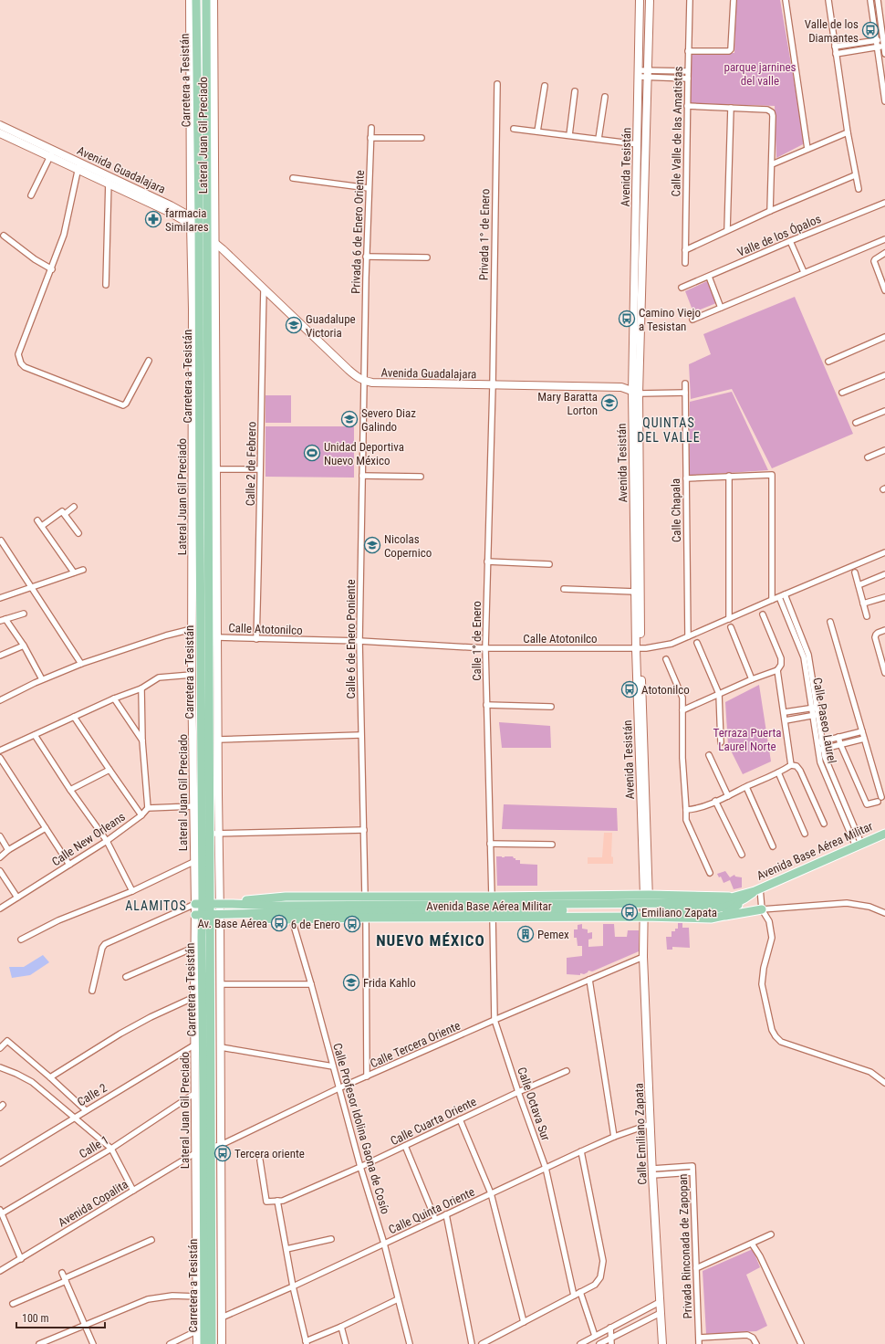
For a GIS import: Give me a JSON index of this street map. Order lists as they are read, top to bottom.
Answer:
{
  "streets": {
    "main road": ["Carretera a Tesistán", "Avenida Base Aérea Militar"],
    "street": [
      "Calle Valle de las Amatistas",
      "Lateral Juan Gil Preciado",
      "Avenida Tesistán",
      "Avenida Guadalajara",
      "Privada 6 de Enero Oriente",
      "Privada 1° de Enero",
      "Valle de los Ópalos",
      "Calle 2 de Febrero",
      "Calle Chapala",
      "Calle Atotonilco",
      "Calle 6 de Enero Poniente",
      "Calle 1° de Enero",
      "Calle Paseo Laurel",
      "Calle New Orleans",
      "Calle Tercera Oriente",
      "Calle 2",
      "Calle Octava Sur",
      "Calle Cuarta Oriente",
      "Calle Profesor Idolina Gaona de Cosío",
      "Calle Emiliano Zapata",
      "Calle 1",
      "Avenida Copalita",
      "Calle Quinta Oriente",
      "Privada Rinconada de Zapopan"
    ]
  },
  "crossings": [
    ["Carretera a Tesistán", "Lateral Juan Gil Preciado"],
    ["Carretera a Tesistán", "Avenida Guadalajara"],
    ["Carretera a Tesistán", "Avenida Base Aérea Militar"],
    ["Carretera a Tesistán", "Calle Tercera Oriente"],
    ["Lateral Juan Gil Preciado", "Avenida Guadalajara"],
    ["Lateral Juan Gil Preciado", "Calle Atotonilco"],
    ["Lateral Juan Gil Preciado", "Avenida Base Aérea Militar"],
    ["Lateral Juan Gil Preciado", "Calle Tercera Oriente"],
    ["Lateral Juan Gil Preciado", "Calle 2"],
    ["Lateral Juan Gil Preciado", "Calle 1"],
    ["Lateral Juan Gil Preciado", "Avenida Copalita"],
    ["Lateral Juan Gil Preciado", "Calle Quinta Oriente"],
    ["Avenida Tesistán", "Avenida Guadalajara"],
    ["Avenida Tesistán", "Calle Atotonilco"],
    ["Avenida Tesistán", "Avenida Base Aérea Militar"],
    ["Avenida Tesistán", "Calle Emiliano Zapata"],
    ["Avenida Guadalajara", "Privada 6 de Enero Oriente"],
    ["Avenida Guadalajara", "Privada 1° de Enero"],
    ["Avenida Guadalajara", "Calle 2 de Febrero"],
    ["Avenida Guadalajara", "Calle Chapala"],
    ["Avenida Guadalajara", "Calle 6 de Enero Poniente"],
    ["Avenida Guadalajara", "Calle 1° de Enero"],
    ["Privada 6 de Enero Oriente", "Calle 6 de Enero Poniente"],
    ["Privada 1° de Enero", "Calle 1° de Enero"],
    ["Calle 2 de Febrero", "Calle Atotonilco"],
    ["Calle Chapala", "Calle Atotonilco"],
    ["Calle Atotonilco", "Calle 6 de Enero Poniente"],
    ["Calle Atotonilco", "Calle 1° de Enero"],
    ["Calle Atotonilco", "Calle Paseo Laurel"],
    ["Calle 6 de Enero Poniente", "Avenida Base Aérea Militar"],
    ["Calle 1° de Enero", "Avenida Base Aérea Militar"],
    ["Calle Paseo Laurel", "Avenida Base Aérea Militar"],
    ["Avenida Base Aérea Militar", "Calle Octava Sur"],
    ["Avenida Base Aérea Militar", "Calle Profesor Idolina Gaona de Cosío"],
    ["Avenida Base Aérea Militar", "Calle Emiliano Zapata"],
    ["Calle Tercera Oriente", "Calle Octava Sur"],
    ["Calle Tercera Oriente", "Calle Profesor Idolina Gaona de Cosío"],
    ["Calle Tercera Oriente", "Calle Emiliano Zapata"],
    ["Calle Tercera Oriente", "Avenida Copalita"],
    ["Calle Octava Sur", "Calle Cuarta Oriente"],
    ["Calle Octava Sur", "Calle Quinta Oriente"],
    ["Calle Cuarta Oriente", "Calle Profesor Idolina Gaona de Cosío"],
    ["Calle Profesor Idolina Gaona de Cosío", "Calle Quinta Oriente"],
    ["Calle Emiliano Zapata", "Calle Quinta Oriente"],
    ["Calle Emiliano Zapata", "Privada Rinconada de Zapopan"]
  ],
  "districts": ["QUINTAS DEL VALLE", "ALAMITOS", "NUEVO MÉXICO"],
  "parks": ["parque jarnines del valle", "Terraza Puerta Laurel Norte"],
  "places": {
    "bus stop": [
      "Valle de los Diamantes",
      "Camino Viejo a Tesistan",
      "Atotonilco",
      "Emiliano Zapata",
      "Av. Base Aérea",
      "6 de Enero",
      "Tercera oriente"
    ],
    "pharmacy": ["farmacia Similares"],
    "school or university": [
      "Guadalupe Victoria",
      "Mary Baratta Lorton",
      "Severo Diaz Galindo",
      "Nicolas Copernico",
      "Frida Kahlo"
    ],
    "sports": ["Unidad Deportiva Nuevo México"],
    "building": ["Pemex"]
  },
  "scale_bar": "100 m"
}
